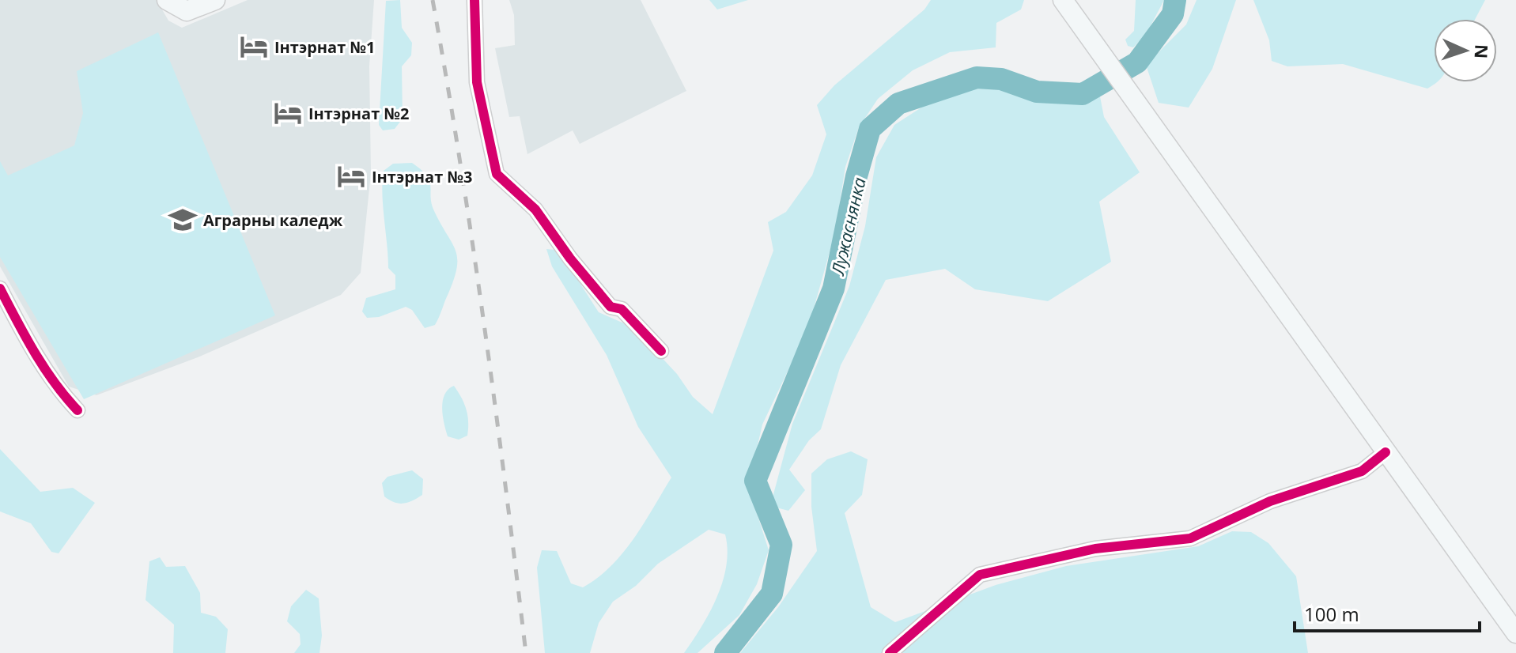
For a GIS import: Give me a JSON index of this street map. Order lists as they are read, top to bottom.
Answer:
{
  "water": ["Лужаснянка"],
  "places": {
    "hotel": ["Інтэрнат №1", "Інтэрнат №2", "Інтэрнат №3"],
    "school or university": ["Аграрны каледж"]
  },
  "scale_bar": "100 m",
  "north": "right"
}
